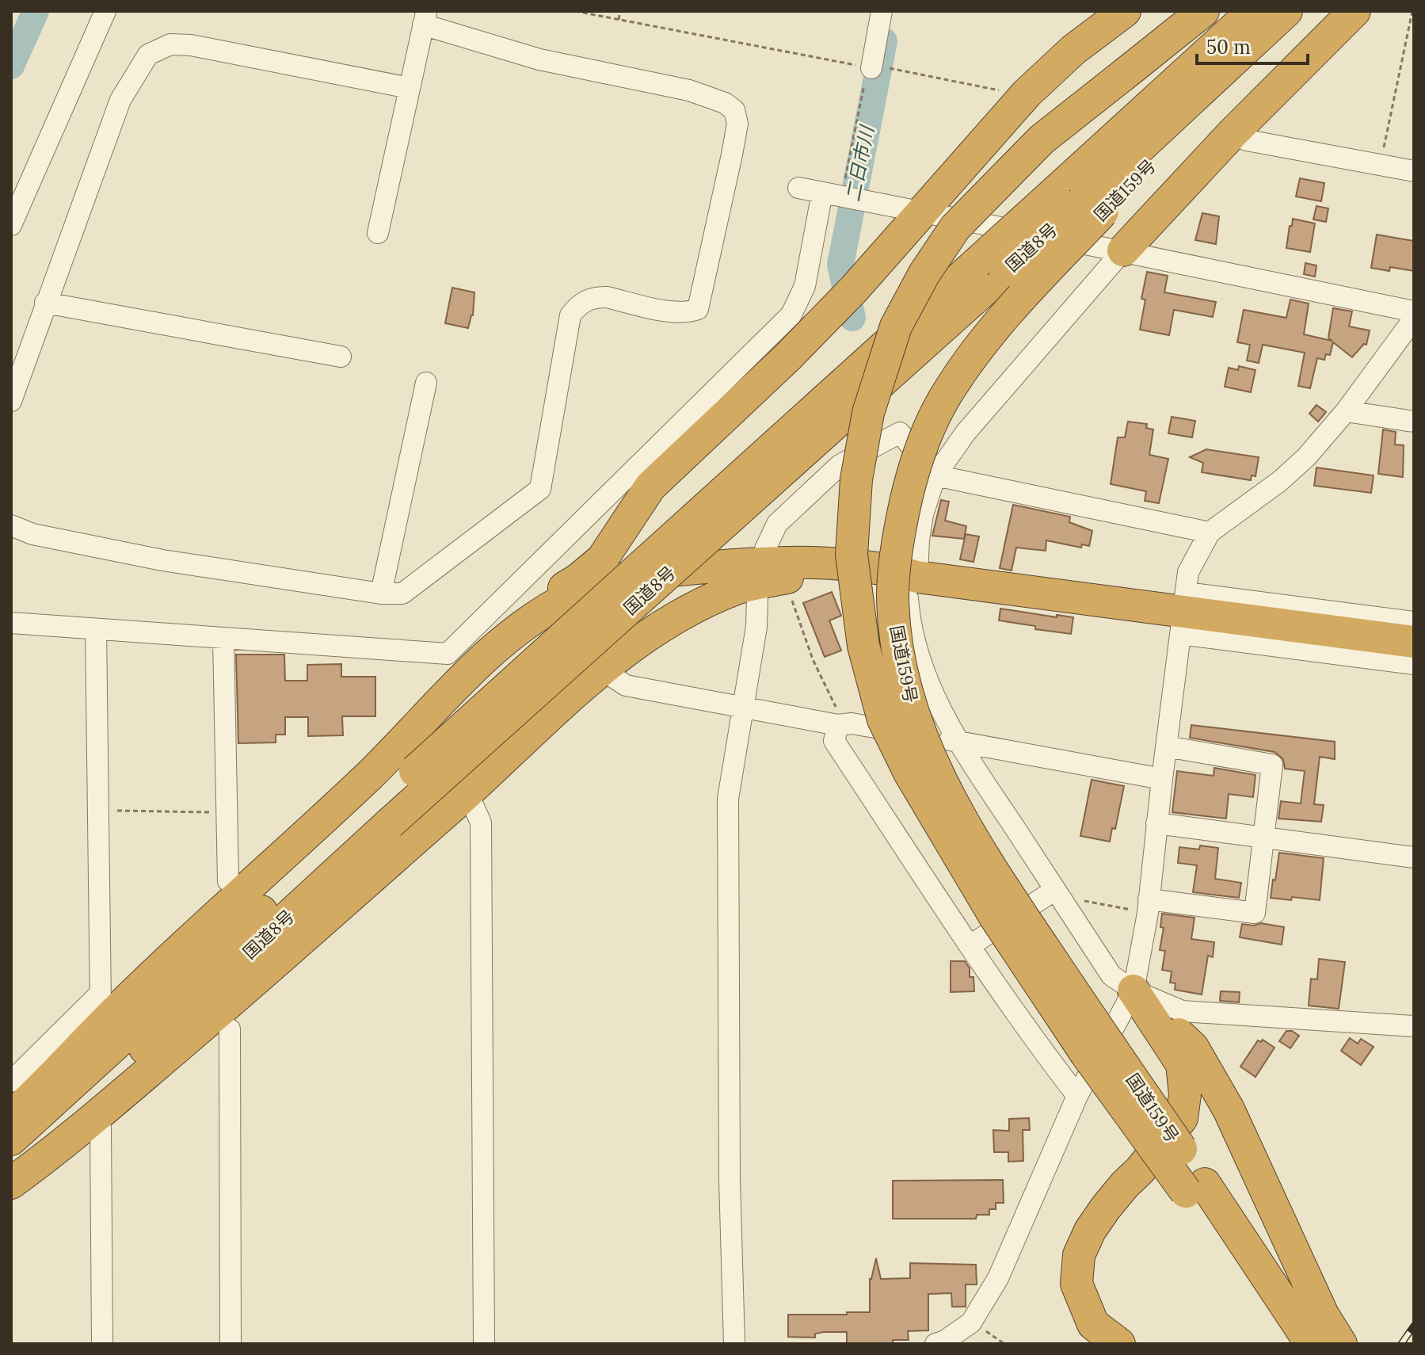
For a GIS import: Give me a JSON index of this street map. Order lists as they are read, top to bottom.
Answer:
{
  "streets": {
    "highway": ["国道159号", "国道8号"]
  },
  "crossings": [
    ["国道159号", "国道8号"]
  ],
  "water": ["二日市川"],
  "scale_bar": "50 m"
}
